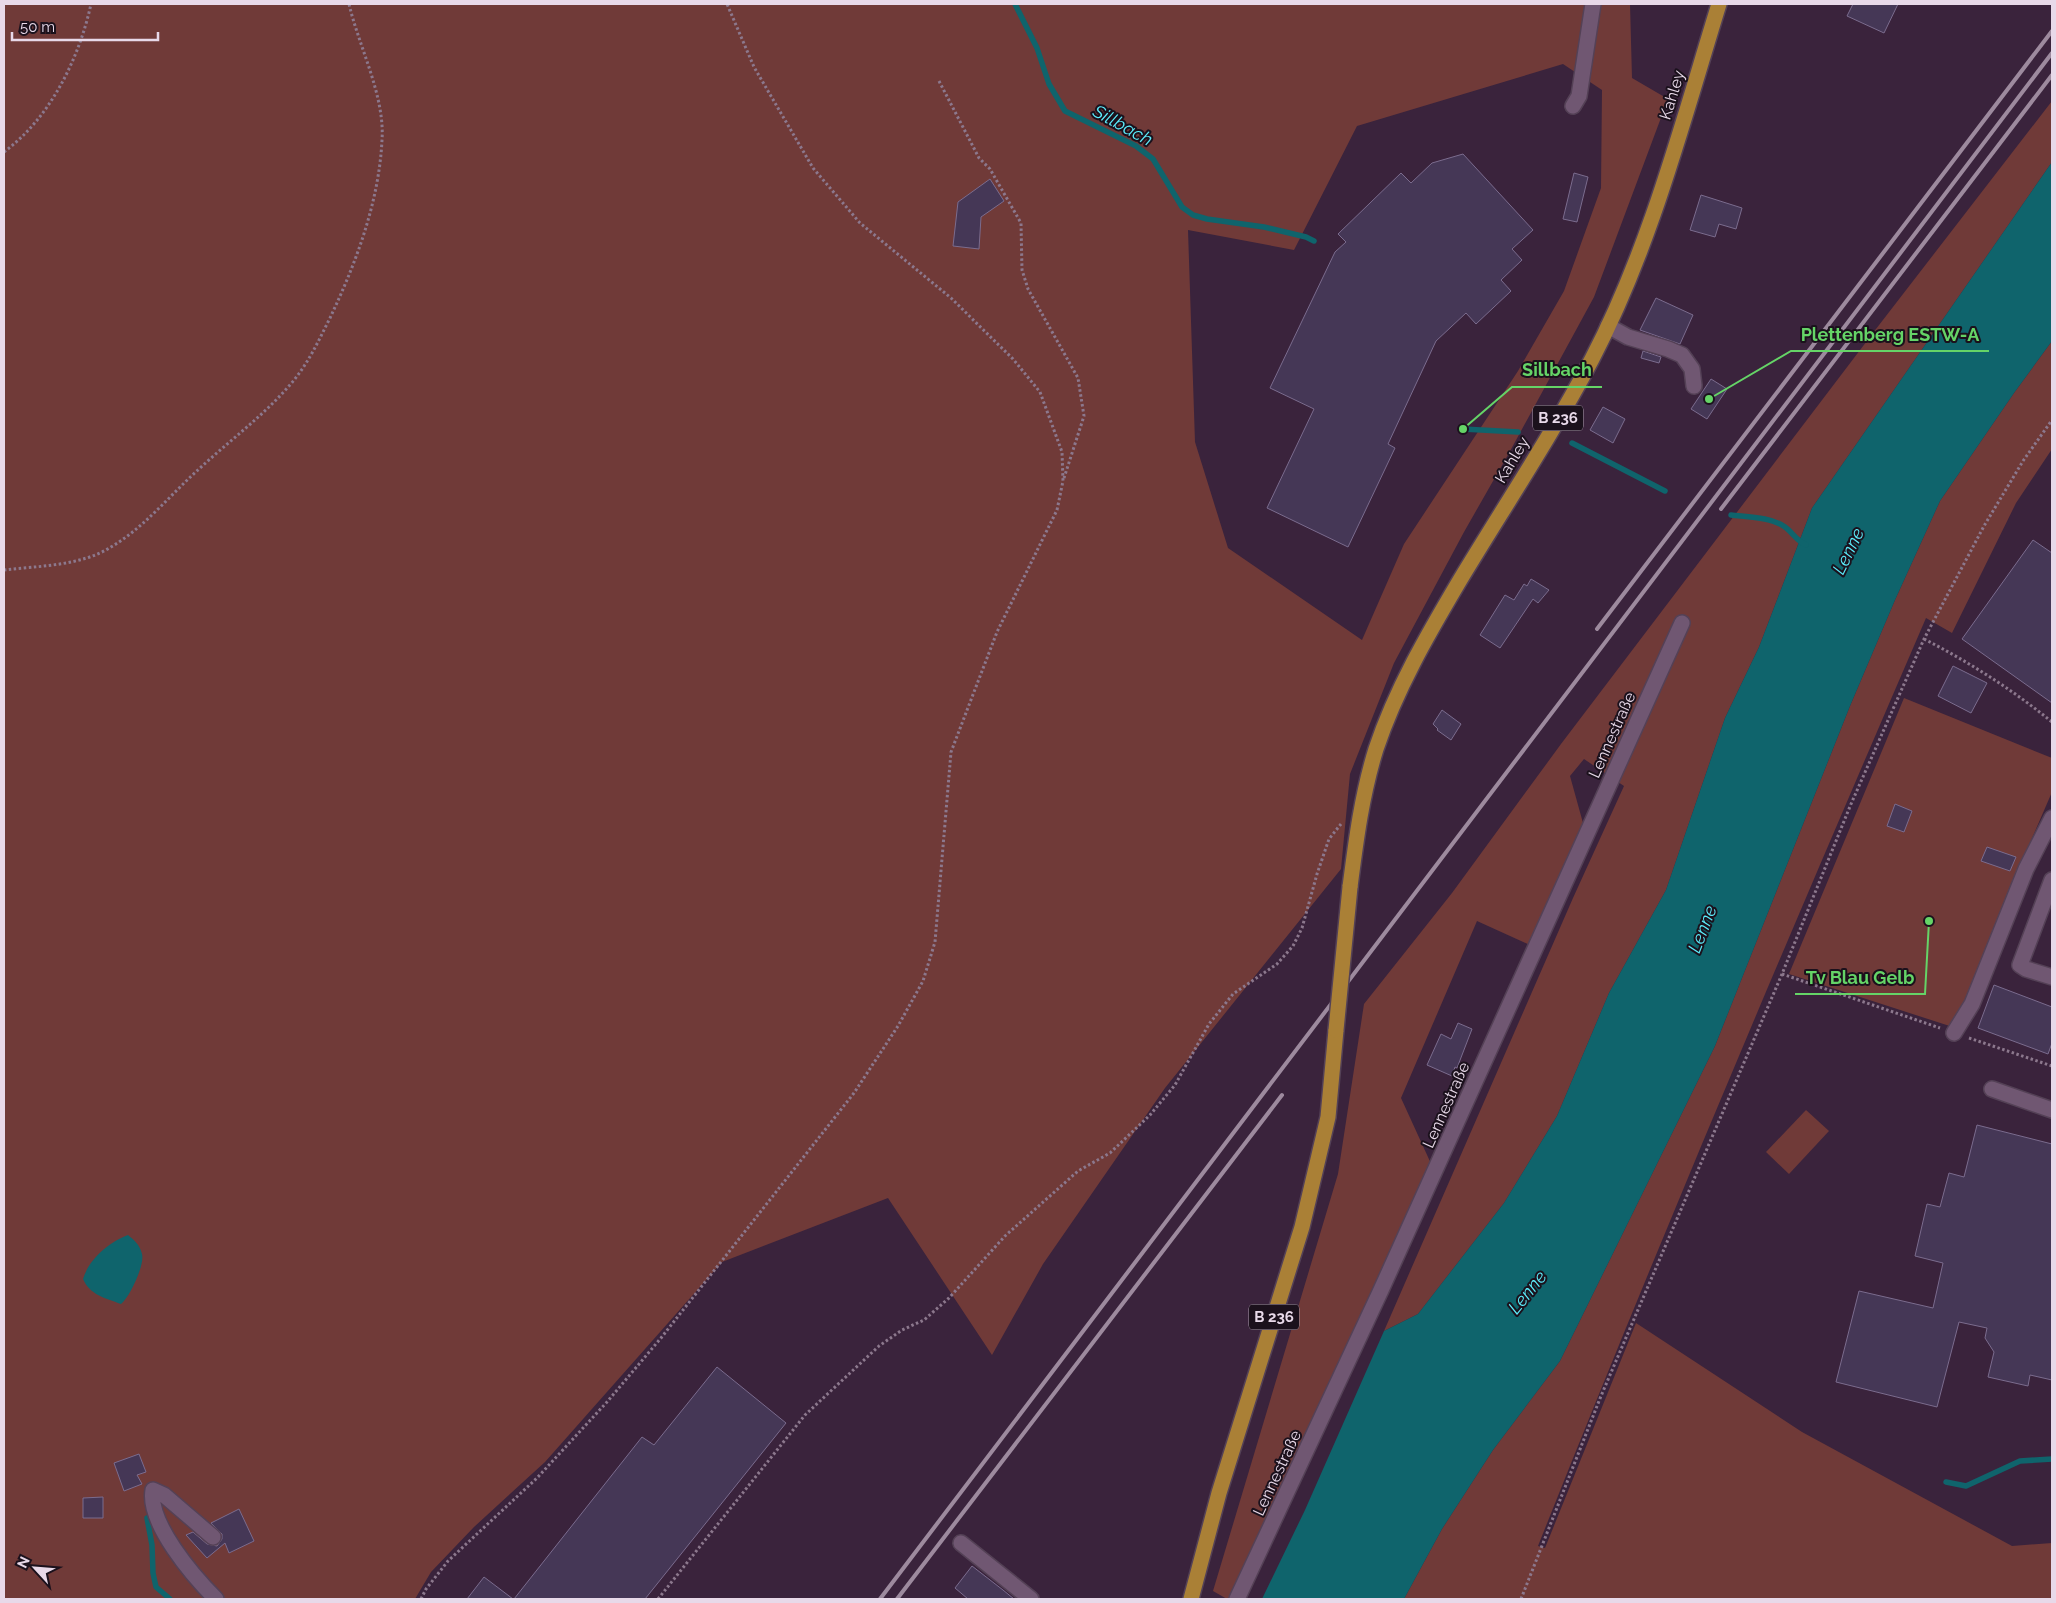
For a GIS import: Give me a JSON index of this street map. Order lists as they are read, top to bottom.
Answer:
{
  "streets": {
    "main road": ["Kahley", "B 236"],
    "street": ["Lennestraße"]
  },
  "crossings": [
    ["Kahley", "B 236"]
  ],
  "water": ["Sillbach", "Lenne"],
  "places": ["Plettenberg ESTW-A", "Sillbach", "Tv Blau Gelb"],
  "scale_bar": "50 m",
  "north": "top left"
}
